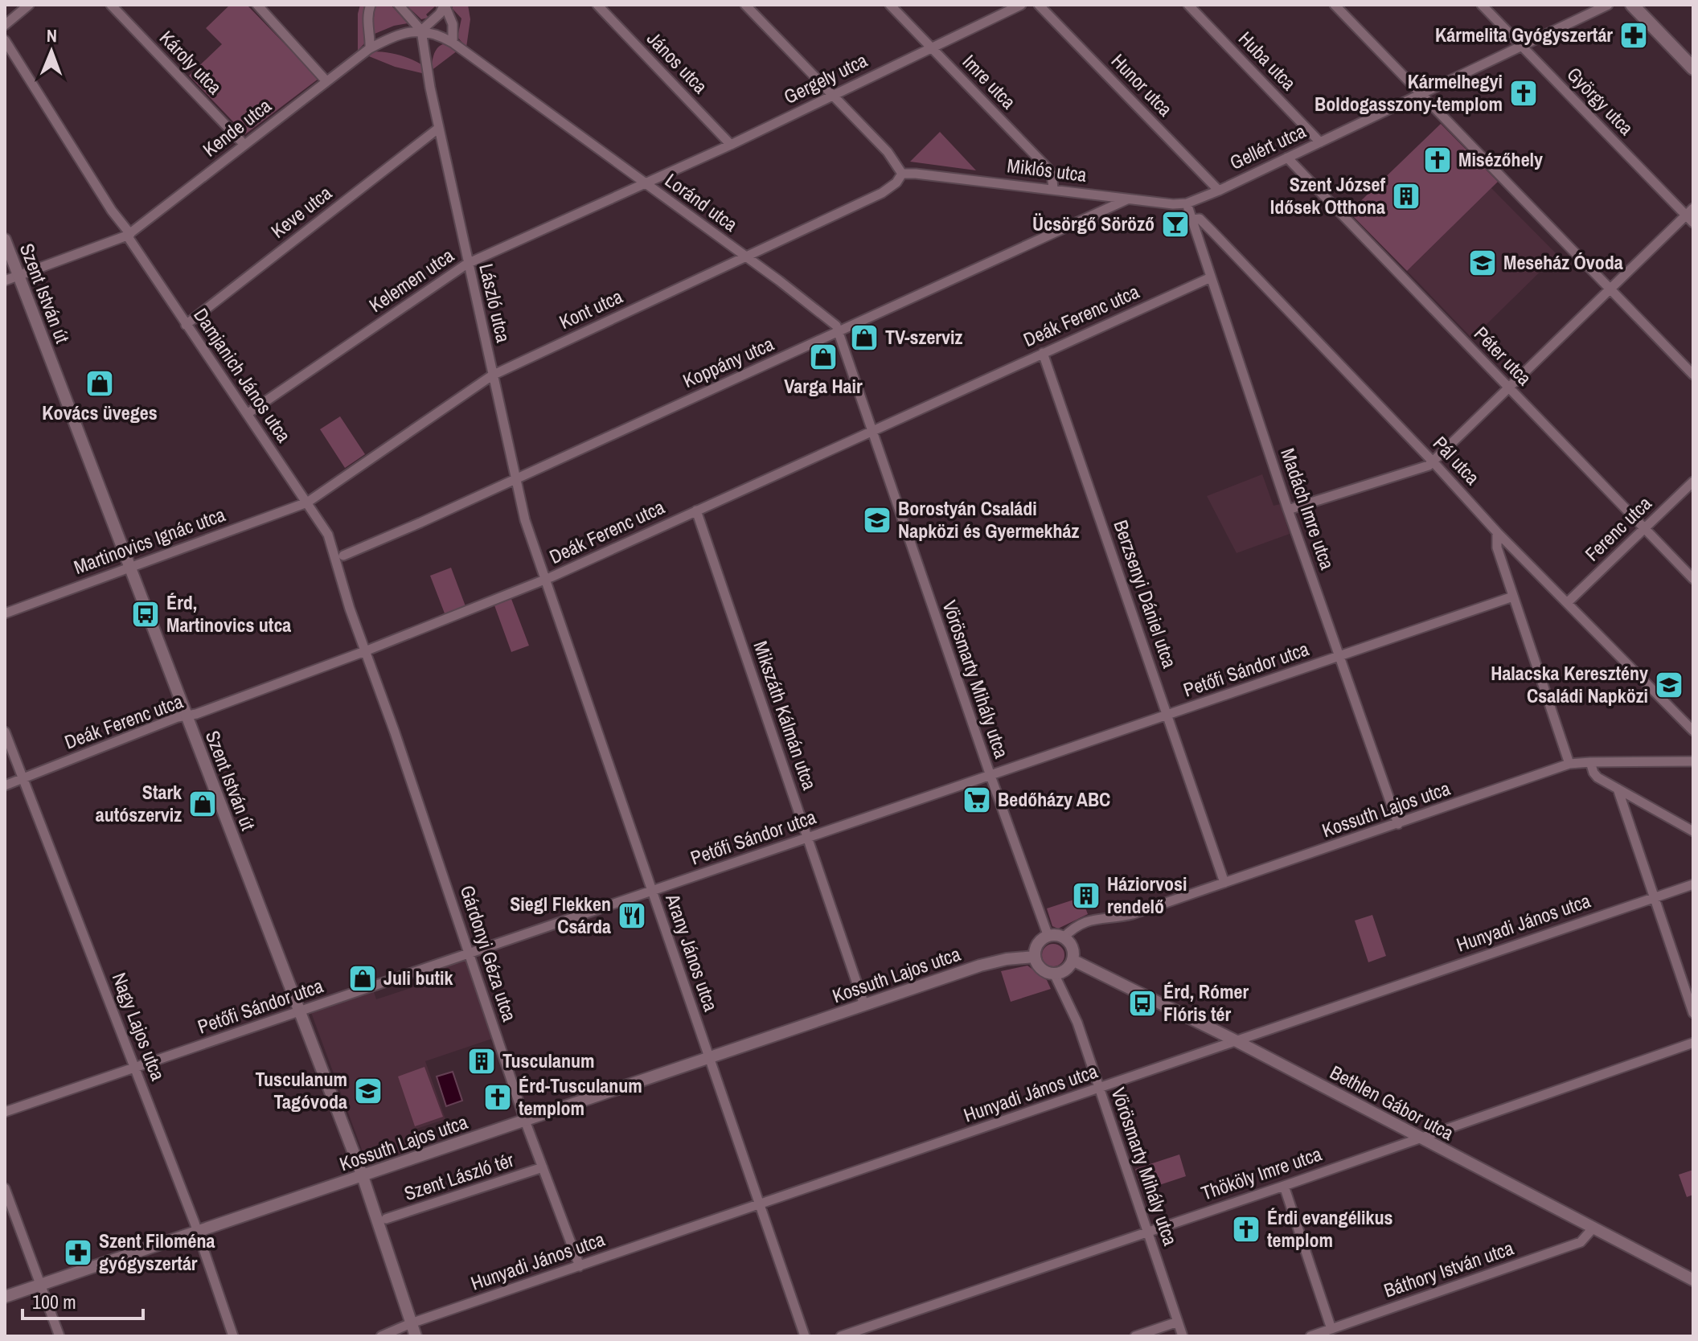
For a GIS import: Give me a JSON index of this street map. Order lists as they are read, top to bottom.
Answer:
{
  "streets": {
    "street": [
      "Huba utca",
      "Károly utca",
      "János utca",
      "Gergely utca",
      "Imre utca",
      "Hunor utca",
      "György utca",
      "Kende utca",
      "Gellért utca",
      "Miklós utca",
      "Loránd utca",
      "Keve utca",
      "Kelemen utca",
      "Szent István út",
      "László utca",
      "Kont utca",
      "Deák Ferenc utca",
      "Péter utca",
      "Koppány utca",
      "Damjanich János utca",
      "Pál utca",
      "Madách Imre utca",
      "Ferenc utca",
      "Martinovics Ignác utca",
      "Berzsenyi Dániel utca",
      "Petőfi Sándor utca",
      "Vörösmarty Mihály utca",
      "Mikszáth Kálmán utca",
      "Kossuth Lajos utca",
      "Hunyadi János utca",
      "Arany János utca",
      "Gárdonyi Géza utca",
      "Nagy Lajos utca",
      "Bethlen Gábor utca",
      "Thököly Imre utca",
      "Szent László tér",
      "Báthory István utca"
    ]
  },
  "crossings": [
    ["Huba utca", "Gellért utca"],
    ["Károly utca", "Kende utca"],
    ["János utca", "Gergely utca"],
    ["Gergely utca", "Imre utca"],
    ["Gergely utca", "Loránd utca"],
    ["Gergely utca", "Kelemen utca"],
    ["Imre utca", "Miklós utca"],
    ["Hunor utca", "Gellért utca"],
    ["György utca", "Gellért utca"],
    ["Kende utca", "Loránd utca"],
    ["Kende utca", "Szent István út"],
    ["Kende utca", "László utca"],
    ["Kende utca", "Damjanich János utca"],
    ["Gellért utca", "Miklós utca"],
    ["Gellért utca", "Péter utca"],
    ["Gellért utca", "Madách Imre utca"],
    ["Miklós utca", "Kont utca"],
    ["Miklós utca", "Koppány utca"],
    ["Miklós utca", "Madách Imre utca"],
    ["Loránd utca", "Kelemen utca"],
    ["Loránd utca", "László utca"],
    ["Loránd utca", "Kont utca"],
    ["Loránd utca", "Deák Ferenc utca"],
    ["Loránd utca", "Koppány utca"],
    ["Loránd utca", "Vörösmarty Mihály utca"],
    ["Keve utca", "László utca"],
    ["Keve utca", "Damjanich János utca"],
    ["Kelemen utca", "László utca"],
    ["Kelemen utca", "Damjanich János utca"],
    ["Szent István út", "Deák Ferenc utca"],
    ["Szent István út", "Martinovics Ignác utca"],
    ["Szent István út", "Petőfi Sándor utca"],
    ["Szent István út", "Kossuth Lajos utca"],
    ["Szent István út", "Hunyadi János utca"],
    ["László utca", "Kont utca"],
    ["László utca", "Deák Ferenc utca"],
    ["László utca", "Koppány utca"],
    ["László utca", "Arany János utca"],
    ["Kont utca", "Damjanich János utca"],
    ["Kont utca", "Martinovics Ignác utca"],
    ["Deák Ferenc utca", "Damjanich János utca"],
    ["Deák Ferenc utca", "Madách Imre utca"],
    ["Deák Ferenc utca", "Berzsenyi Dániel utca"],
    ["Deák Ferenc utca", "Vörösmarty Mihály utca"],
    ["Deák Ferenc utca", "Mikszáth Kálmán utca"],
    ["Deák Ferenc utca", "Arany János utca"],
    ["Deák Ferenc utca", "Gárdonyi Géza utca"],
    ["Deák Ferenc utca", "Nagy Lajos utca"],
    ["Péter utca", "Ferenc utca"],
    ["Koppány utca", "Damjanich János utca"],
    ["Damjanich János utca", "Martinovics Ignác utca"],
    ["Damjanich János utca", "Gárdonyi Géza utca"],
    ["Pál utca", "Madách Imre utca"],
    ["Pál utca", "Ferenc utca"],
    ["Madách Imre utca", "Petőfi Sándor utca"],
    ["Madách Imre utca", "Kossuth Lajos utca"],
    ["Berzsenyi Dániel utca", "Petőfi Sándor utca"],
    ["Berzsenyi Dániel utca", "Kossuth Lajos utca"],
    ["Petőfi Sándor utca", "Vörösmarty Mihály utca"],
    ["Petőfi Sándor utca", "Mikszáth Kálmán utca"],
    ["Petőfi Sándor utca", "Arany János utca"],
    ["Petőfi Sándor utca", "Gárdonyi Géza utca"],
    ["Petőfi Sándor utca", "Nagy Lajos utca"],
    ["Vörösmarty Mihály utca", "Kossuth Lajos utca"],
    ["Vörösmarty Mihály utca", "Hunyadi János utca"],
    ["Vörösmarty Mihály utca", "Bethlen Gábor utca"],
    ["Vörösmarty Mihály utca", "Thököly Imre utca"],
    ["Mikszáth Kálmán utca", "Kossuth Lajos utca"],
    ["Kossuth Lajos utca", "Arany János utca"],
    ["Kossuth Lajos utca", "Gárdonyi Géza utca"],
    ["Kossuth Lajos utca", "Nagy Lajos utca"],
    ["Kossuth Lajos utca", "Bethlen Gábor utca"],
    ["Hunyadi János utca", "Arany János utca"],
    ["Hunyadi János utca", "Gárdonyi Géza utca"],
    ["Hunyadi János utca", "Bethlen Gábor utca"],
    ["Gárdonyi Géza utca", "Szent László tér"],
    ["Bethlen Gábor utca", "Thököly Imre utca"],
    ["Bethlen Gábor utca", "Báthory István utca"]
  ],
  "places": {
    "pharmacy": ["Kármelita Gyógyszertár", "Szent Filoména gyógyszertár"],
    "church": [
      "Kármelhegyi Boldogasszony-templom",
      "Misézőhely",
      "Érd-Tusculanum templom",
      "Érdi evangélikus templom"
    ],
    "building": ["Szent József Idősek Otthona", "Háziorvosi rendelő", "Tusculanum"],
    "bar": ["Ücsörgő Söröző"],
    "school or university": [
      "Meseház Óvoda",
      "Borostyán Családi Napközi és Gyermekház",
      "Halacska Keresztény Családi Napközi",
      "Tusculanum Tagóvoda"
    ],
    "shop": [
      "TV-szerviz",
      "Varga Hair",
      "Kovács üveges",
      "Stark autószerviz",
      "Juli butik"
    ],
    "bus stop": ["Érd, Martinovics utca", "Érd, Rómer Flóris tér"],
    "supermarket": ["Bedőházy ABC"],
    "restaurant": ["Siegl Flekken Csárda"]
  },
  "scale_bar": "100 m",
  "north": "top"
}
